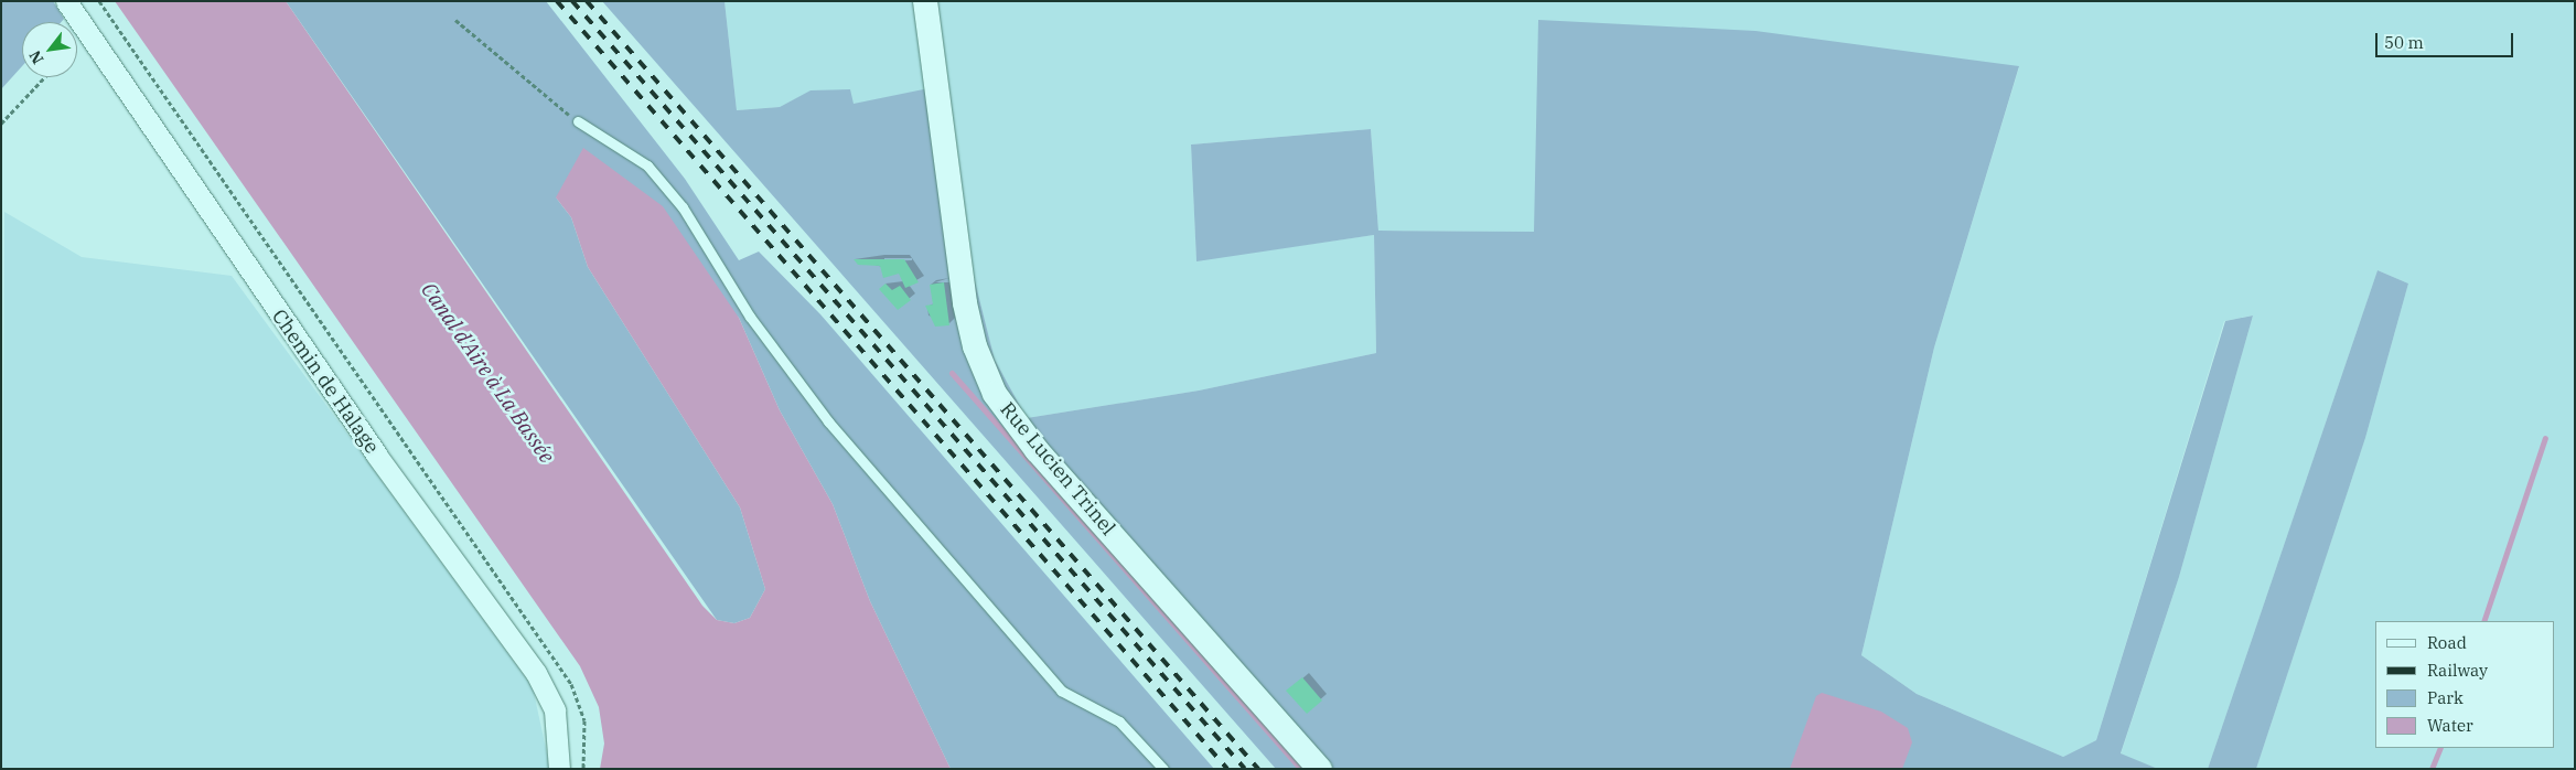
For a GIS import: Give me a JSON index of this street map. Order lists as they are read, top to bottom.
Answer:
{
  "streets": {
    "street": ["Chemin de Halage", "Rue Lucien Trinel"]
  },
  "water": ["Canal d'Aire à La Bassée"],
  "legend": [
    "Road",
    "Railway",
    "Park",
    "Water"
  ],
  "scale_bar": "50 m",
  "north": "bottom left"
}
